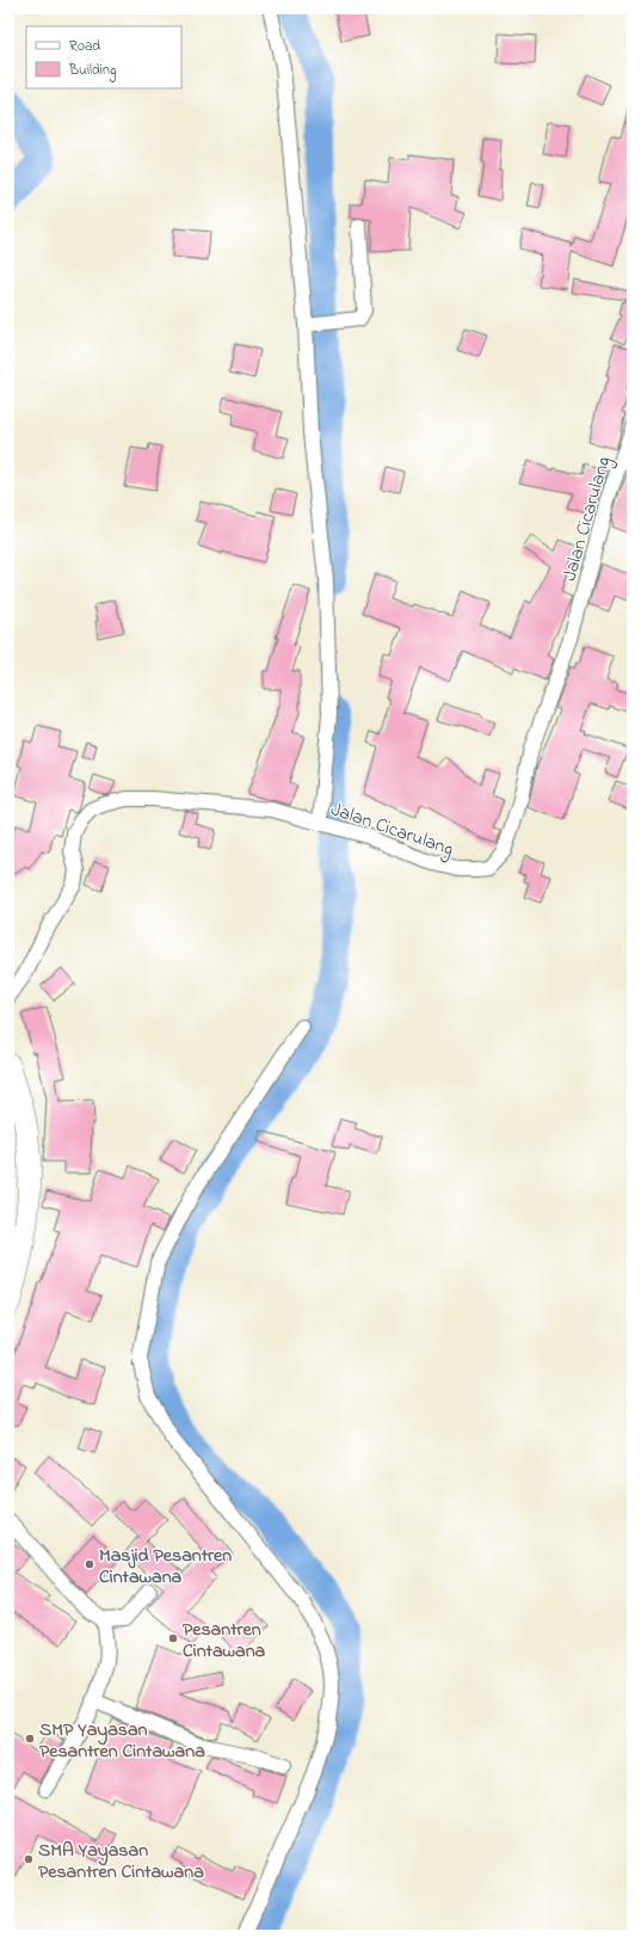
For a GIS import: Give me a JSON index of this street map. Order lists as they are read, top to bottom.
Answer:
{
  "streets": {
    "street": ["Jalan Cicarulang"]
  },
  "places": [
    "Masjid Pesantren Cintawana",
    "Pesantren Cintawana",
    "SMP Yayasan Pesantren Cintawana",
    "SMA Yayasan Pesantren Cintawana"
  ],
  "legend": ["Road", "Building"]
}
